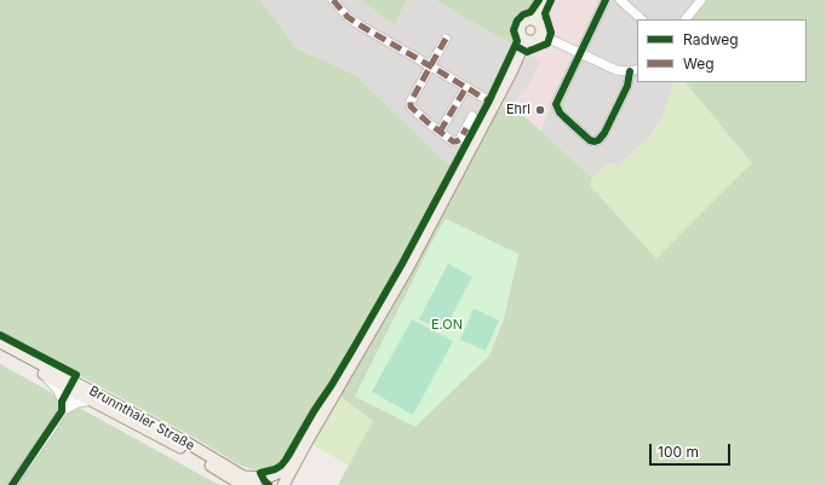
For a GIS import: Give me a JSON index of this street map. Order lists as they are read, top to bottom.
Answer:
{
  "streets": {
    "main road": ["Brunnthaler Straße"]
  },
  "parks": ["E.ON"],
  "places": ["Ehrl"],
  "legend": ["Radweg", "Weg"],
  "scale_bar": "100 m"
}
